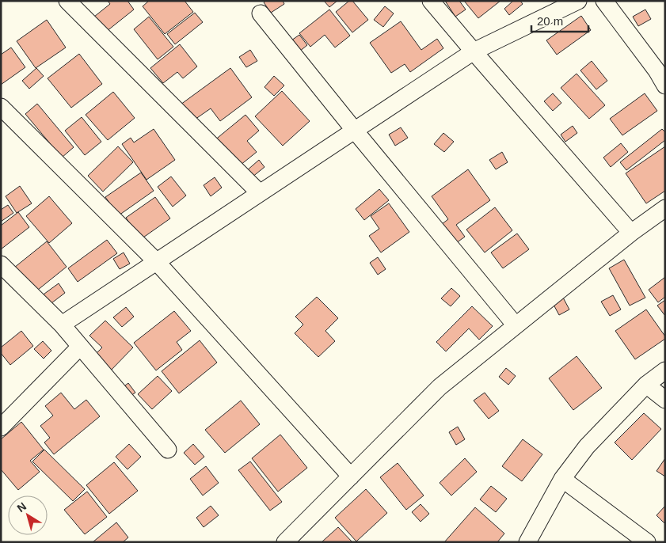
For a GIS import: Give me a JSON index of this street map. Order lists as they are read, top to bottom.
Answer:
{
  "scale_bar": "20 m",
  "north": "top left"
}
